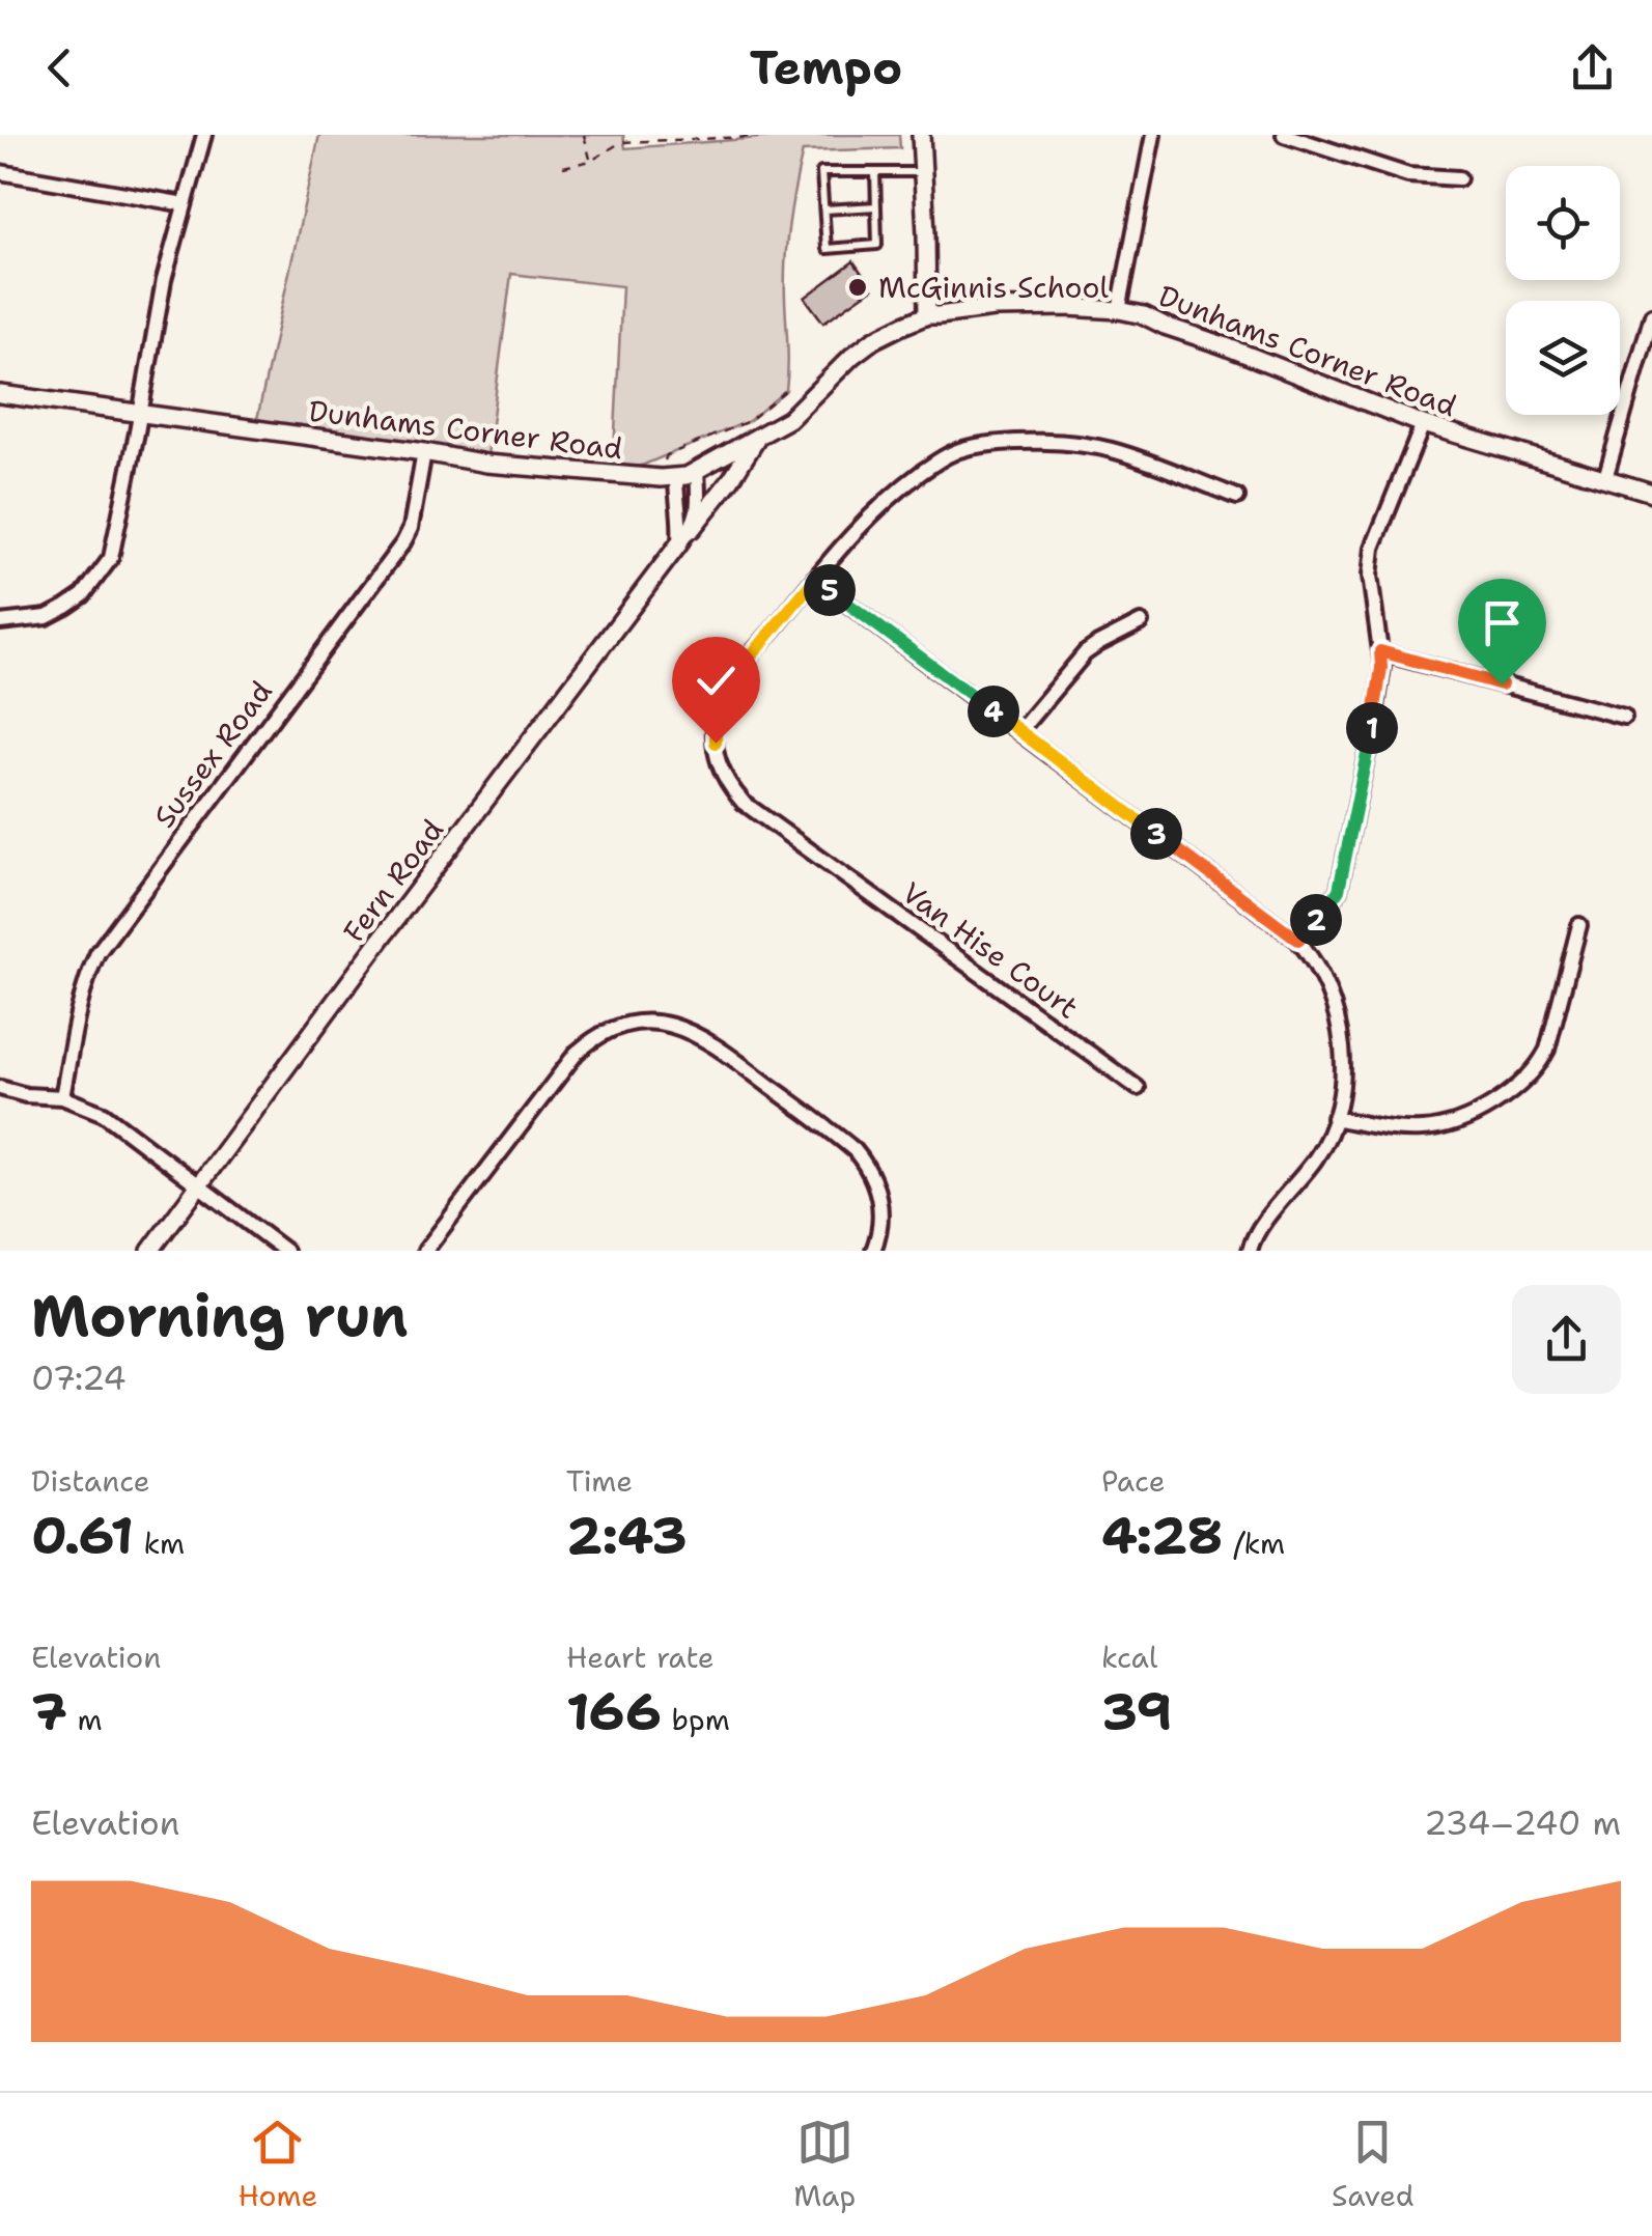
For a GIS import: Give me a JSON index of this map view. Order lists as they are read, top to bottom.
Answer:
{
  "streets": {
    "street": [
      "Dunhams Corner Road",
      "Sussex Road",
      "Fern Road",
      "Van Hise Court"
    ]
  },
  "crossings": [
    ["Dunhams Corner Road", "Sussex Road"]
  ],
  "places": ["McGinnis School"],
  "page": {
    "header": "Tempo",
    "pins": [
      "5",
      "4",
      "1",
      "3",
      "2"
    ],
    "heading": ["Morning run", "07:24"],
    "stats": [
      ["Distance", "0.61 km"],
      ["Time", "2:43"],
      ["Pace", "4:28 /km"],
      ["Elevation", "7 m"],
      ["Heart rate", "166 bpm"],
      ["kcal", "39"]
    ],
    "chart": ["Elevation", "234–240 m"],
    "tabs": ["Home", "Map", "Saved"]
  }
}
